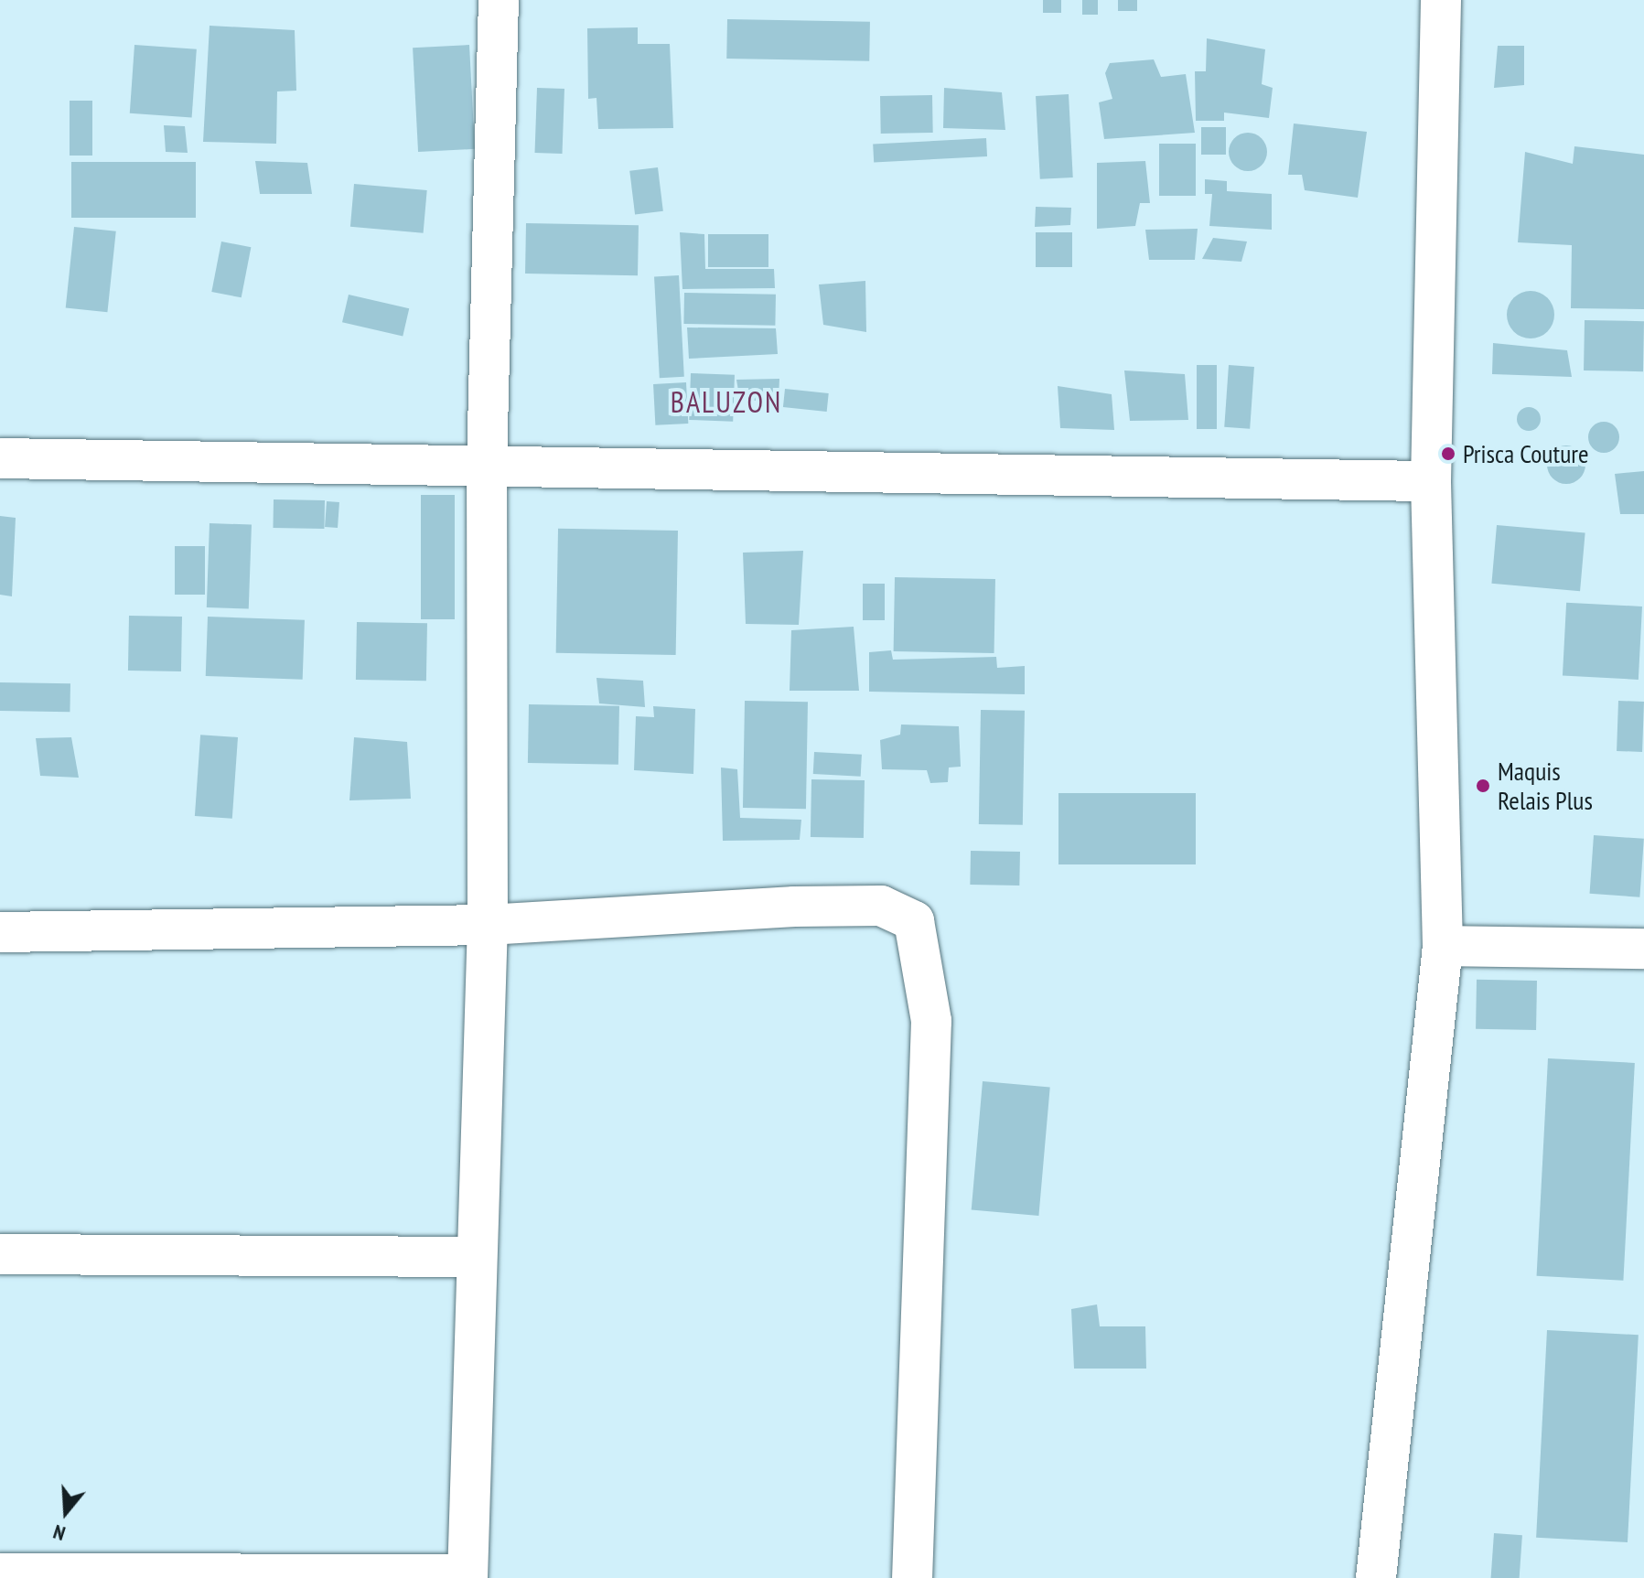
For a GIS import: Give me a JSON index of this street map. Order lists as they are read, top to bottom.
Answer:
{
  "districts": ["BALUZON"],
  "places": ["Prisca Couture", "Maquis Relais Plus"],
  "north": "bottom"
}
